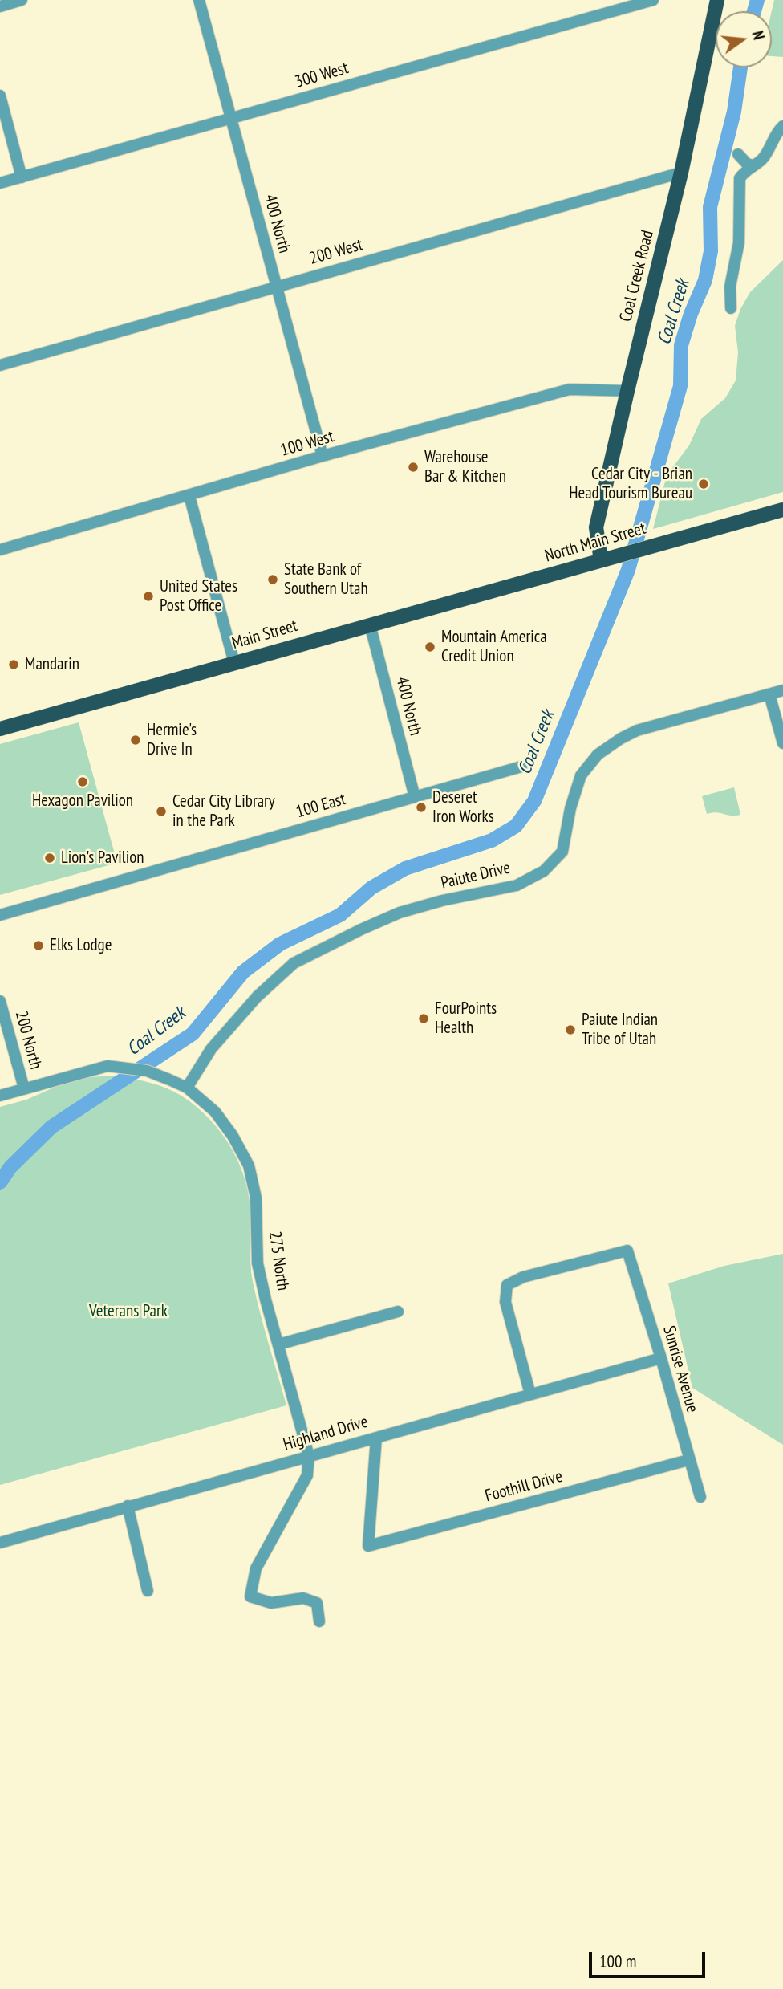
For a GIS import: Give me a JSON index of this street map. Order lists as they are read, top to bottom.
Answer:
{
  "streets": {
    "main road": ["Coal Creek Road", "North Main Street", "Main Street"],
    "street": [
      "300 West",
      "400 North",
      "200 West",
      "100 West",
      "100 East",
      "Paiute Drive",
      "200 North",
      "275 North",
      "Sunrise Avenue",
      "Highland Drive",
      "Foothill Drive"
    ]
  },
  "crossings": [
    ["300 West", "400 North"],
    ["400 North", "200 West"],
    ["400 North", "100 West"],
    ["400 North", "Main Street"],
    ["400 North", "100 East"],
    ["200 West", "Coal Creek Road"],
    ["Coal Creek Road", "100 West"],
    ["Coal Creek Road", "North Main Street"],
    ["North Main Street", "Main Street"],
    ["Paiute Drive", "275 North"],
    ["200 North", "275 North"],
    ["275 North", "Highland Drive"],
    ["Sunrise Avenue", "Highland Drive"],
    ["Sunrise Avenue", "Foothill Drive"],
    ["Highland Drive", "Foothill Drive"]
  ],
  "water": ["Coal Creek"],
  "parks": ["Veterans Park"],
  "places": [
    "Warehouse Bar & Kitchen",
    "Cedar City - Brian Head Tourism Bureau",
    "State Bank of Southern Utah",
    "United States Post Office",
    "Mountain America Credit Union",
    "Mandarin",
    "Hermie's Drive In",
    "Hexagon Pavilion",
    "Deseret Iron Works",
    "Cedar City Library in the Park",
    "Lion's Pavilion",
    "Elks Lodge",
    "FourPoints Health",
    "Paiute Indian Tribe of Utah"
  ],
  "scale_bar": "100 m",
  "north": "right"
}
